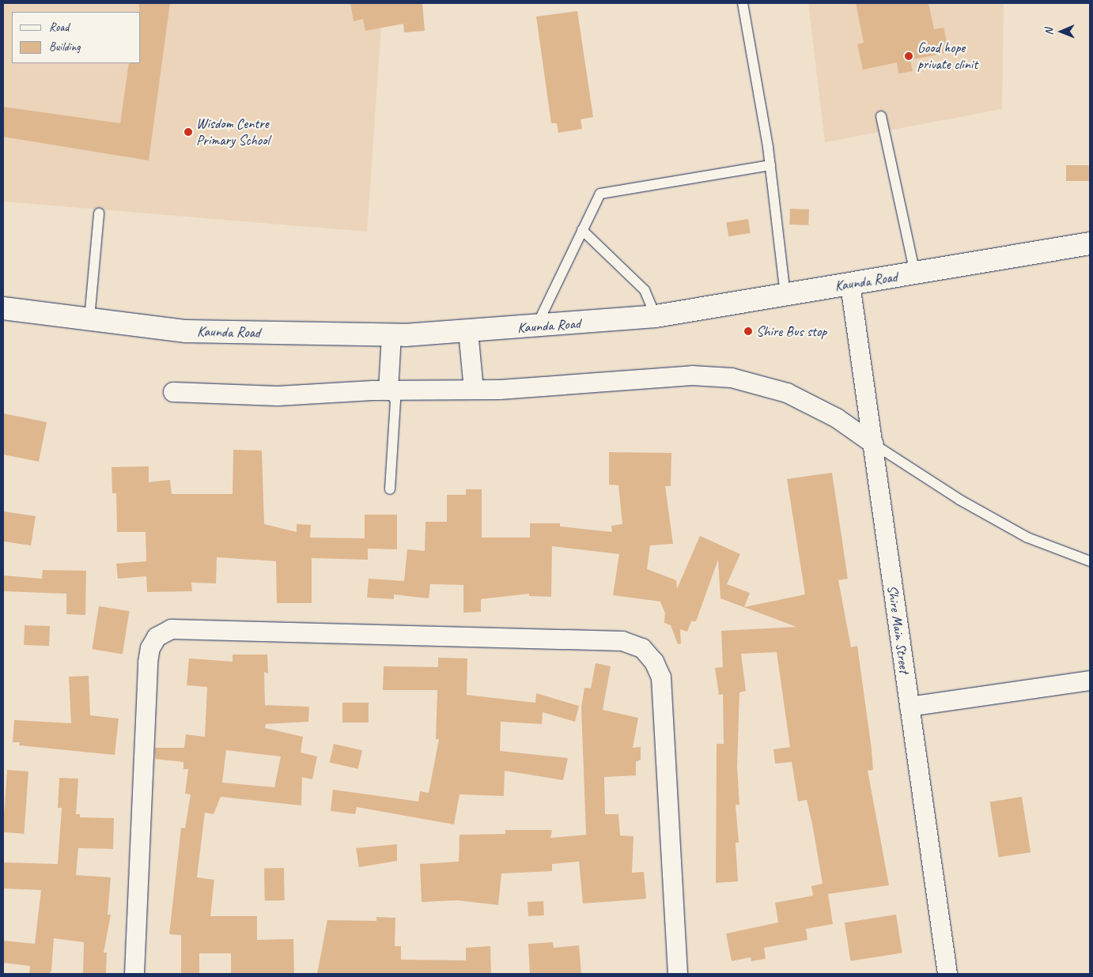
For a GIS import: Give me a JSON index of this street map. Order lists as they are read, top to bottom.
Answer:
{
  "streets": {
    "main road": ["Kaunda Road"],
    "street": ["Shire Main Street"]
  },
  "crossings": [
    ["Kaunda Road", "Shire Main Street"]
  ],
  "places": ["Good hope private clinit", "Wisdom Centre Primary School", "Shire Bus stop"],
  "legend": ["Road", "Building"],
  "north": "left"
}
